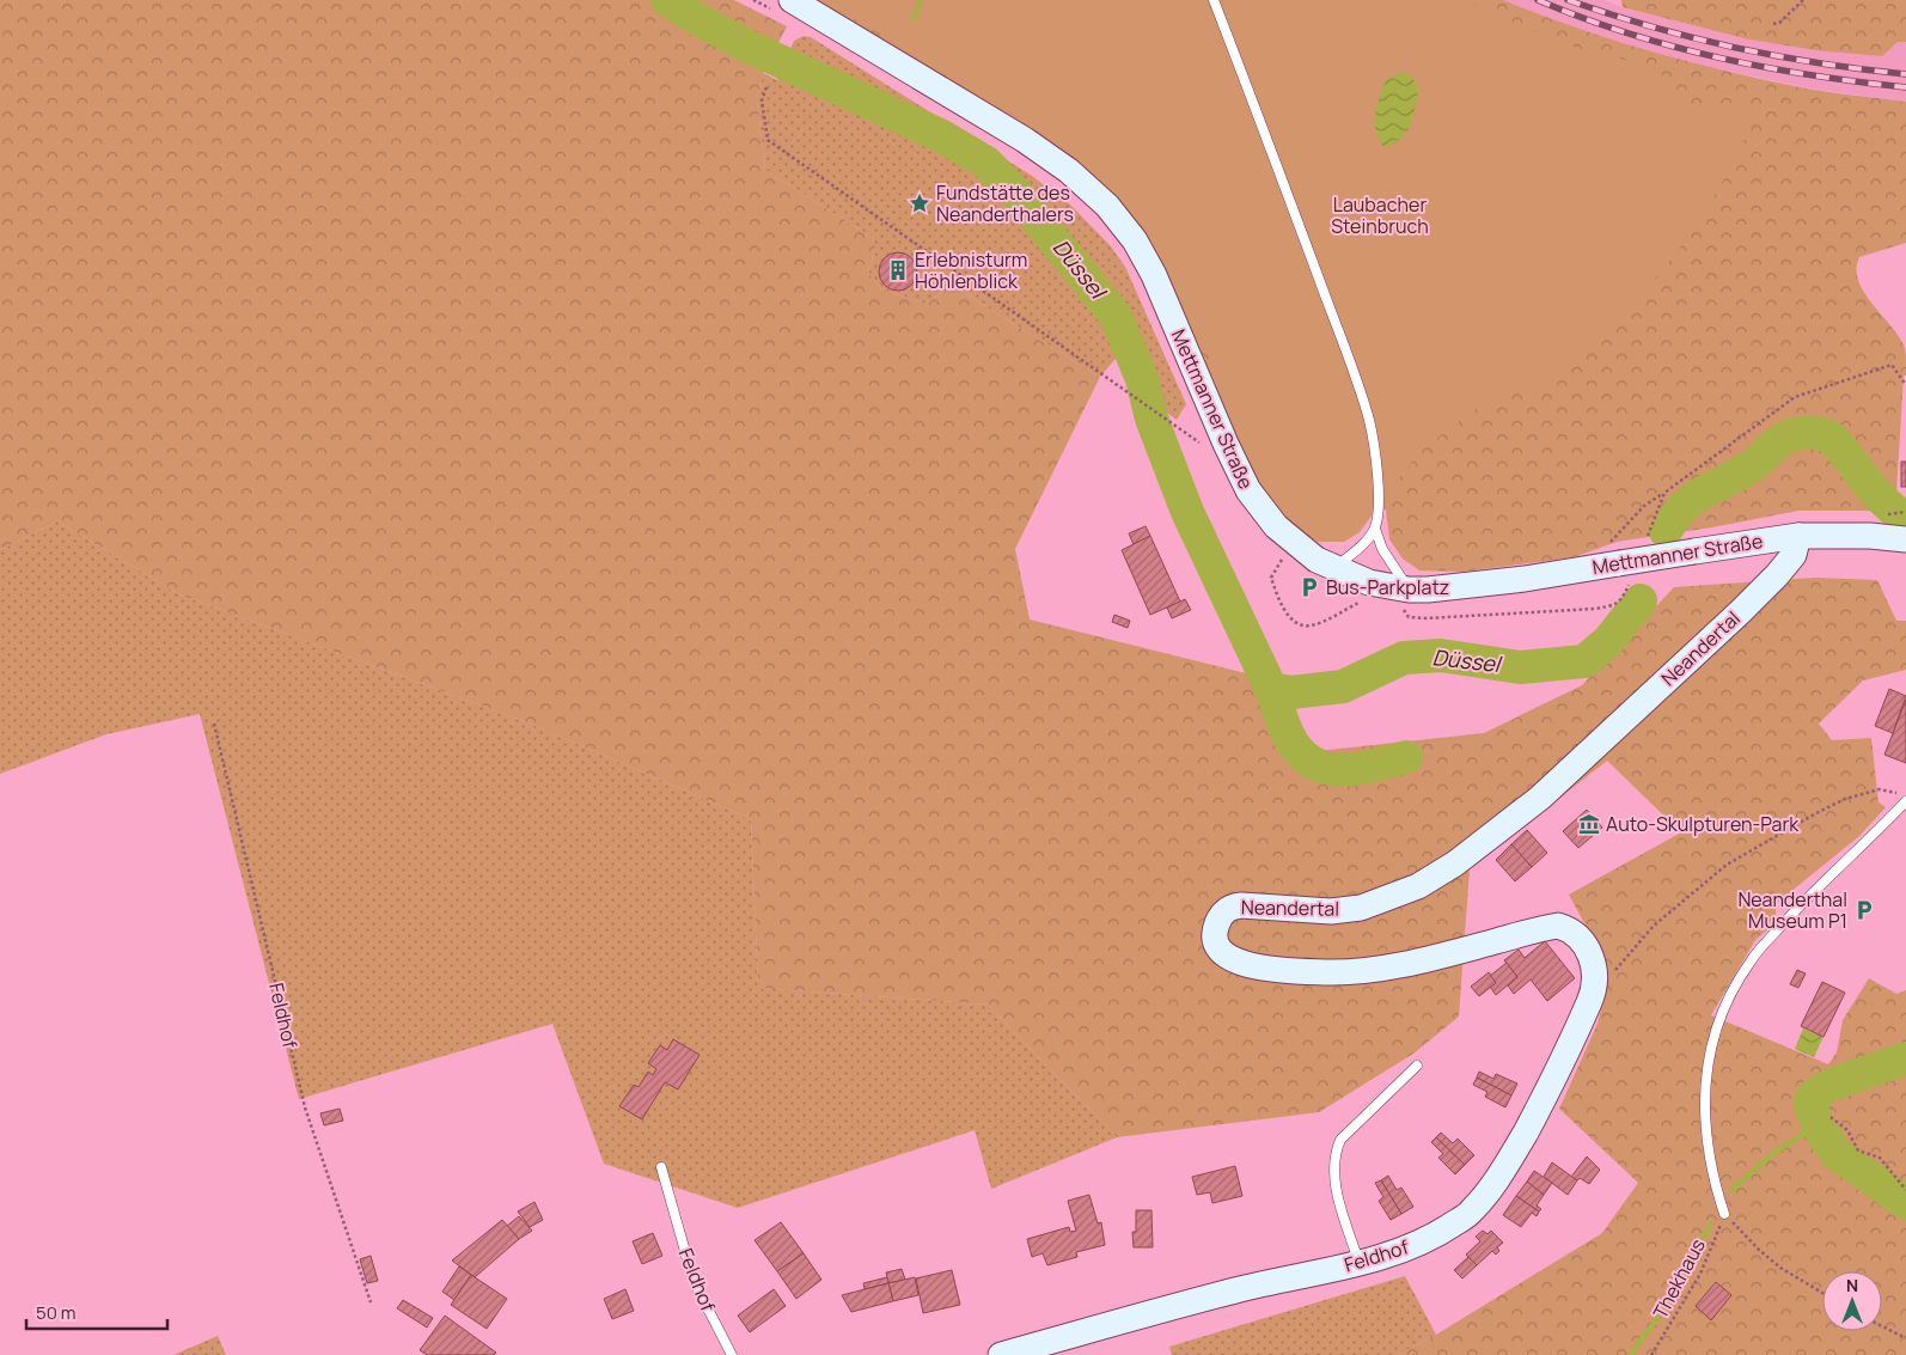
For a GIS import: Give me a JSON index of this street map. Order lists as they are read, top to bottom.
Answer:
{
  "streets": {
    "main road": ["Mettmanner Straße", "Neandertal", "Feldhof"],
    "path": ["Thekhaus"]
  },
  "crossings": [
    ["Mettmanner Straße", "Neandertal"],
    ["Neandertal", "Feldhof"]
  ],
  "water": ["Düssel"],
  "parks": ["Laubacher Steinbruch"],
  "places": {
    "place": ["Fundstätte des Neanderthalers"],
    "building": ["Erlebnisturm Höhlenblick"],
    "parking": ["Bus-Parkplatz", "Neanderthal Museum P1"],
    "museum": ["Auto-Skulpturen-Park"]
  },
  "scale_bar": "50 m",
  "north": "top"
}
